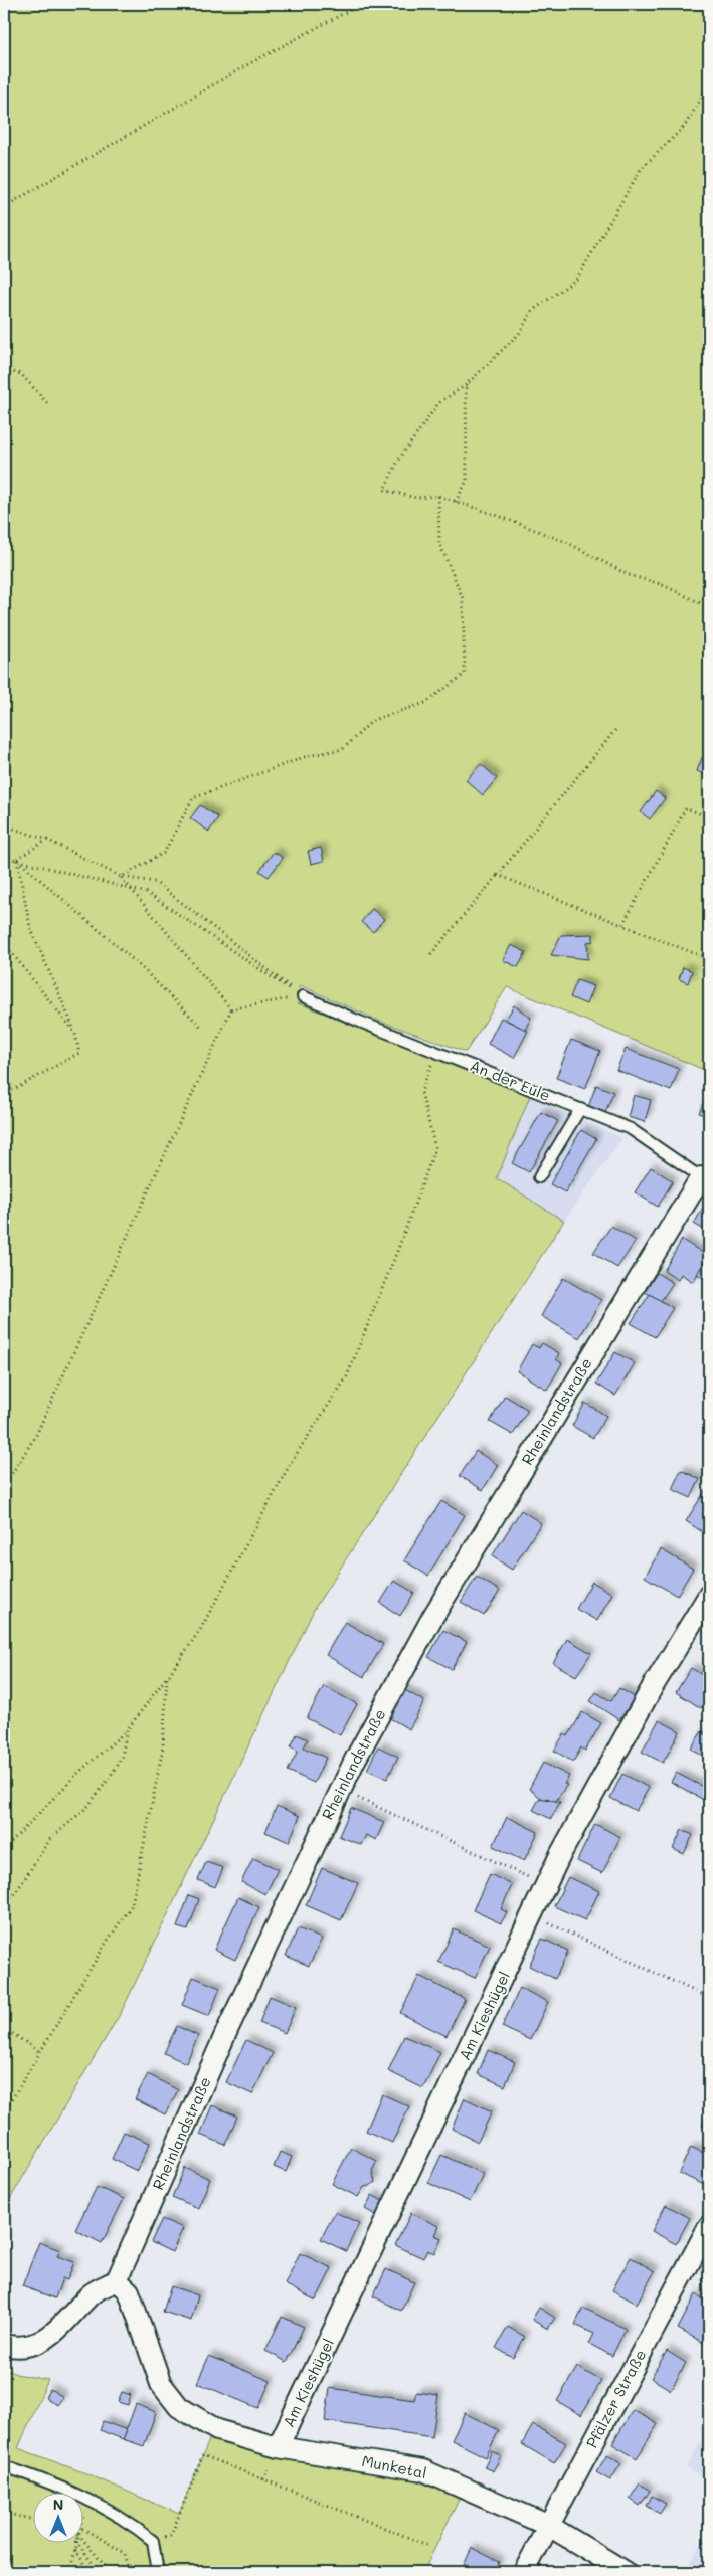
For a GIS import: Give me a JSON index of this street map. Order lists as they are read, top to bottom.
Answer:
{
  "streets": {
    "street": [
      "Rheinlandstraße",
      "Am Kieshügel",
      "Pfälzer Straße",
      "Munketal"
    ],
    "lane": ["An der Eule"]
  },
  "crossings": [
    ["An der Eule", "Rheinlandstraße"],
    ["Rheinlandstraße", "Munketal"],
    ["Am Kieshügel", "Munketal"],
    ["Pfälzer Straße", "Munketal"]
  ],
  "north": "top"
}
